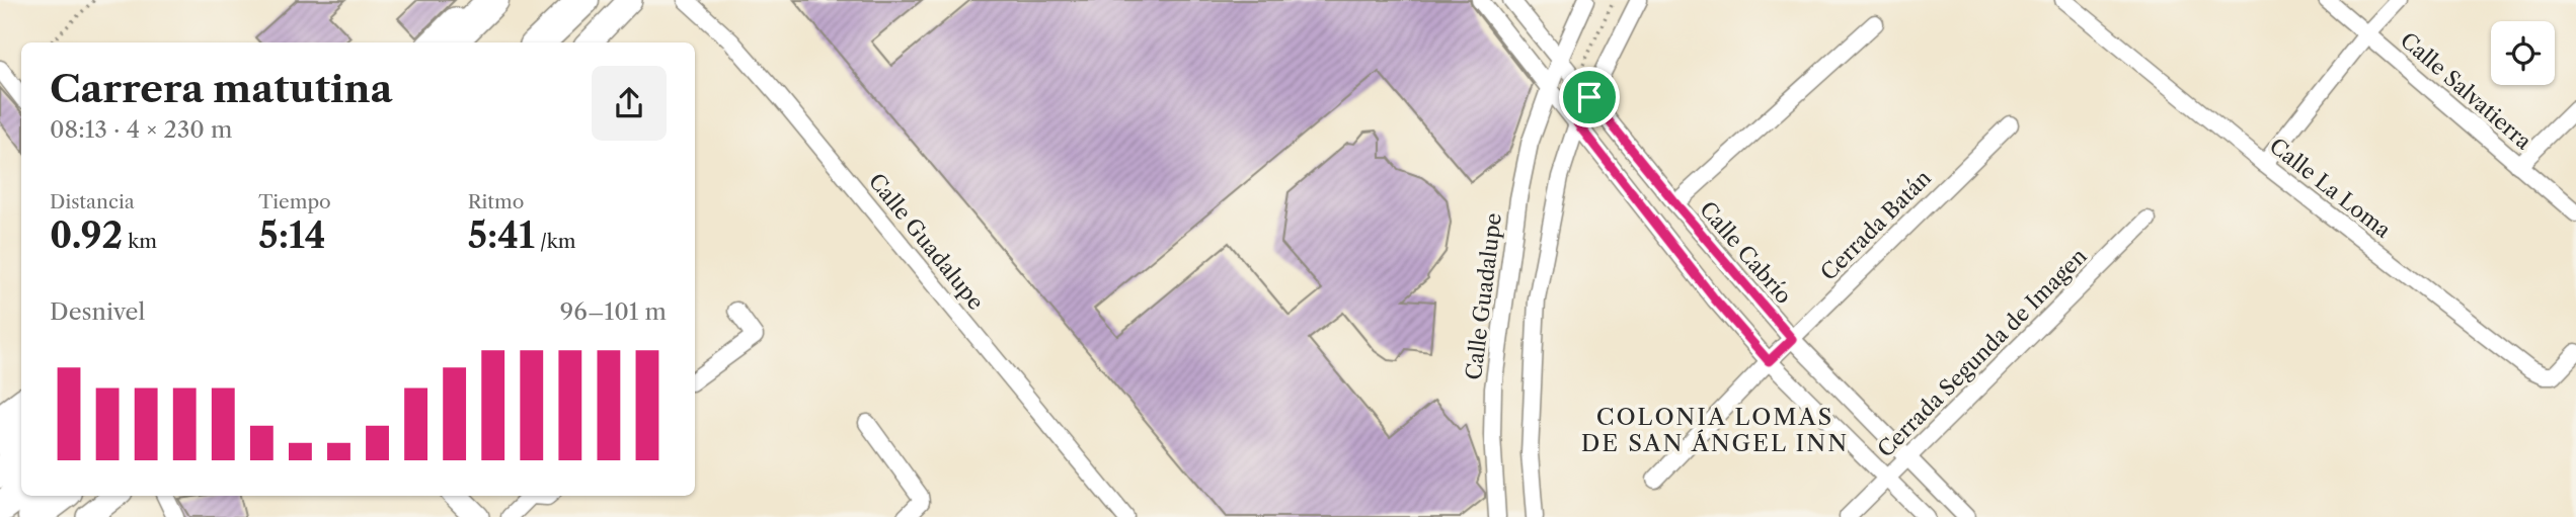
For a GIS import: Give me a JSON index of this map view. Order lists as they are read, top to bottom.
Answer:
{
  "streets": {
    "street": [
      "Calle Salvatierra",
      "Calle La Loma",
      "Cerrada Batán",
      "Calle Guadalupe",
      "Calle Cabrío",
      "Cerrada Segunda de Imagen"
    ]
  },
  "crossings": [
    ["Cerrada Batán", "Calle Cabrío"],
    ["Calle Guadalupe", "Calle Cabrío"],
    ["Calle Cabrío", "Cerrada Segunda de Imagen"]
  ],
  "districts": ["COLONIA LOMAS DE SAN ÁNGEL INN"],
  "page": {
    "heading": ["Carrera matutina", "08:13 · 4 × 230 m"],
    "stats": [
      ["Distancia", "0.92 km"],
      ["Tiempo", "5:14"],
      ["Ritmo", "5:41 /km"]
    ],
    "chart": ["Desnivel", "96–101 m"]
  }
}
